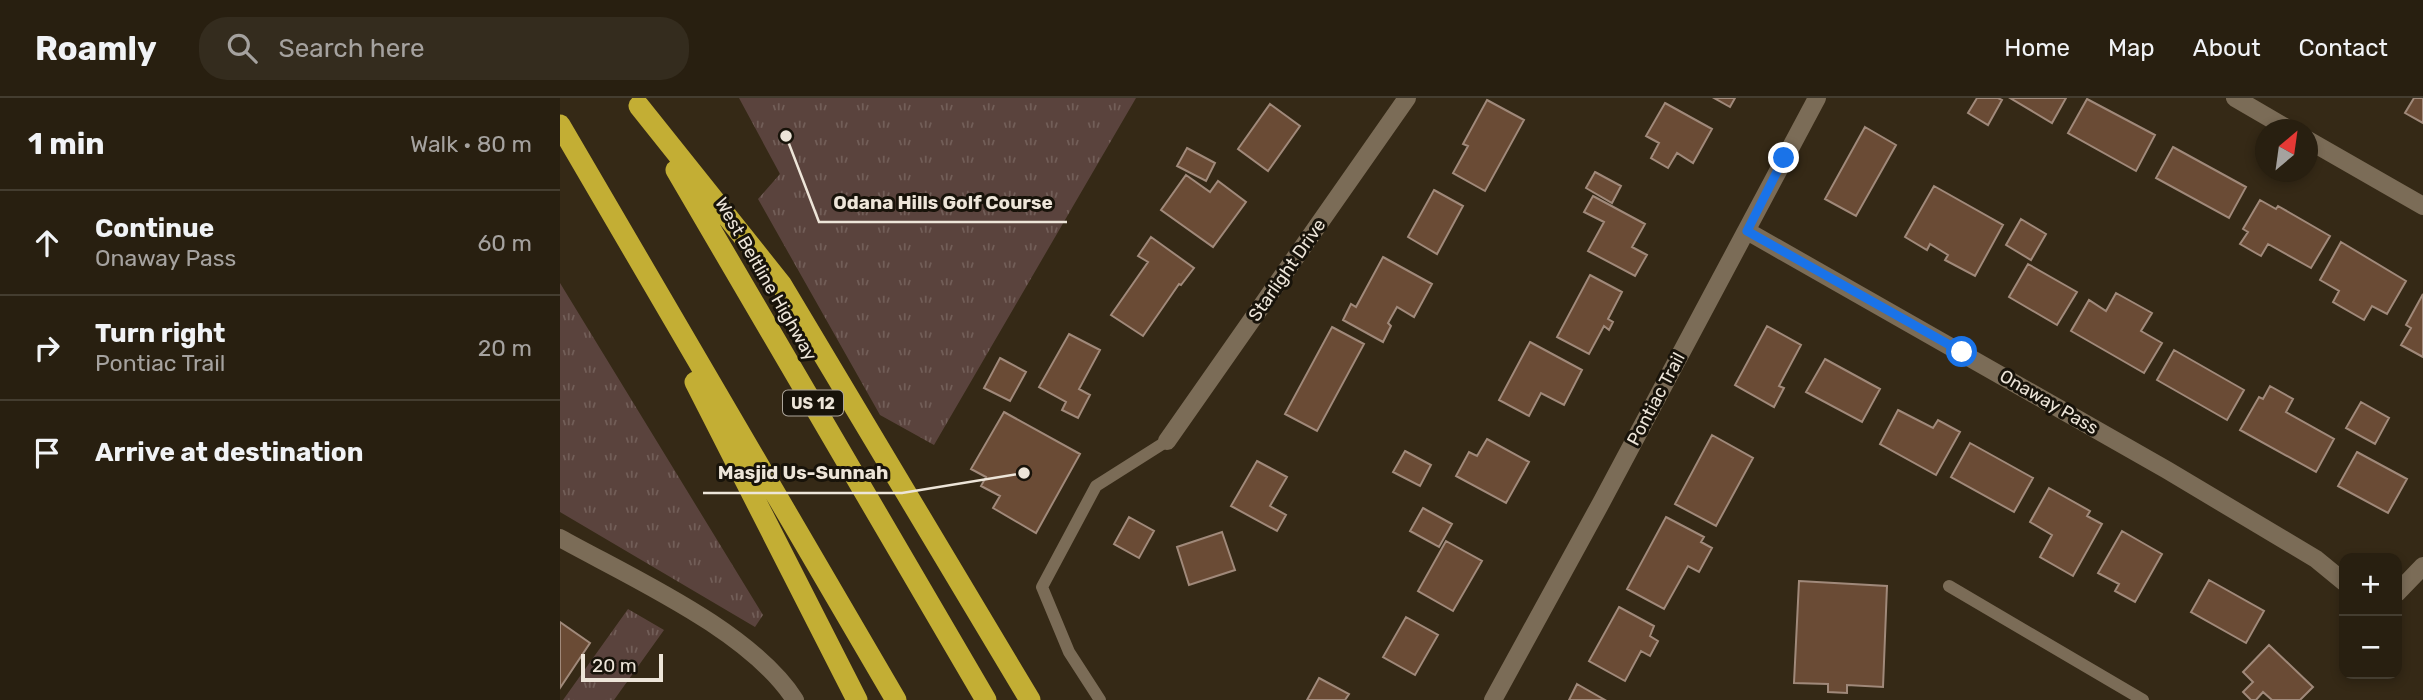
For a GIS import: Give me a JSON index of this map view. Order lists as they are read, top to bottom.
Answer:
{
  "streets": {
    "highway": ["West Beltline Highway", "US 12"],
    "street": ["Starlight Drive", "Pontiac Trail", "Onaway Pass"]
  },
  "crossings": [
    ["Pontiac Trail", "Onaway Pass"]
  ],
  "places": ["Odana Hills Golf Course", "Masjid Us-Sunnah"],
  "scale_bar": "20 m",
  "north": "top right",
  "page": {
    "header": "Roamly",
    "search": "Search here",
    "nav": [
      "Home",
      "Map",
      "About",
      "Contact"
    ],
    "heading": ["1 min", "Walk · 80 m"],
    "list": [
      ["Continue", "Onaway Pass", "60 m"],
      ["Turn right", "Pontiac Trail", "20 m"],
      "Arrive at destination"
    ],
    "map_buttons": ["+", "−"],
    "scale": "20 m"
  }
}
